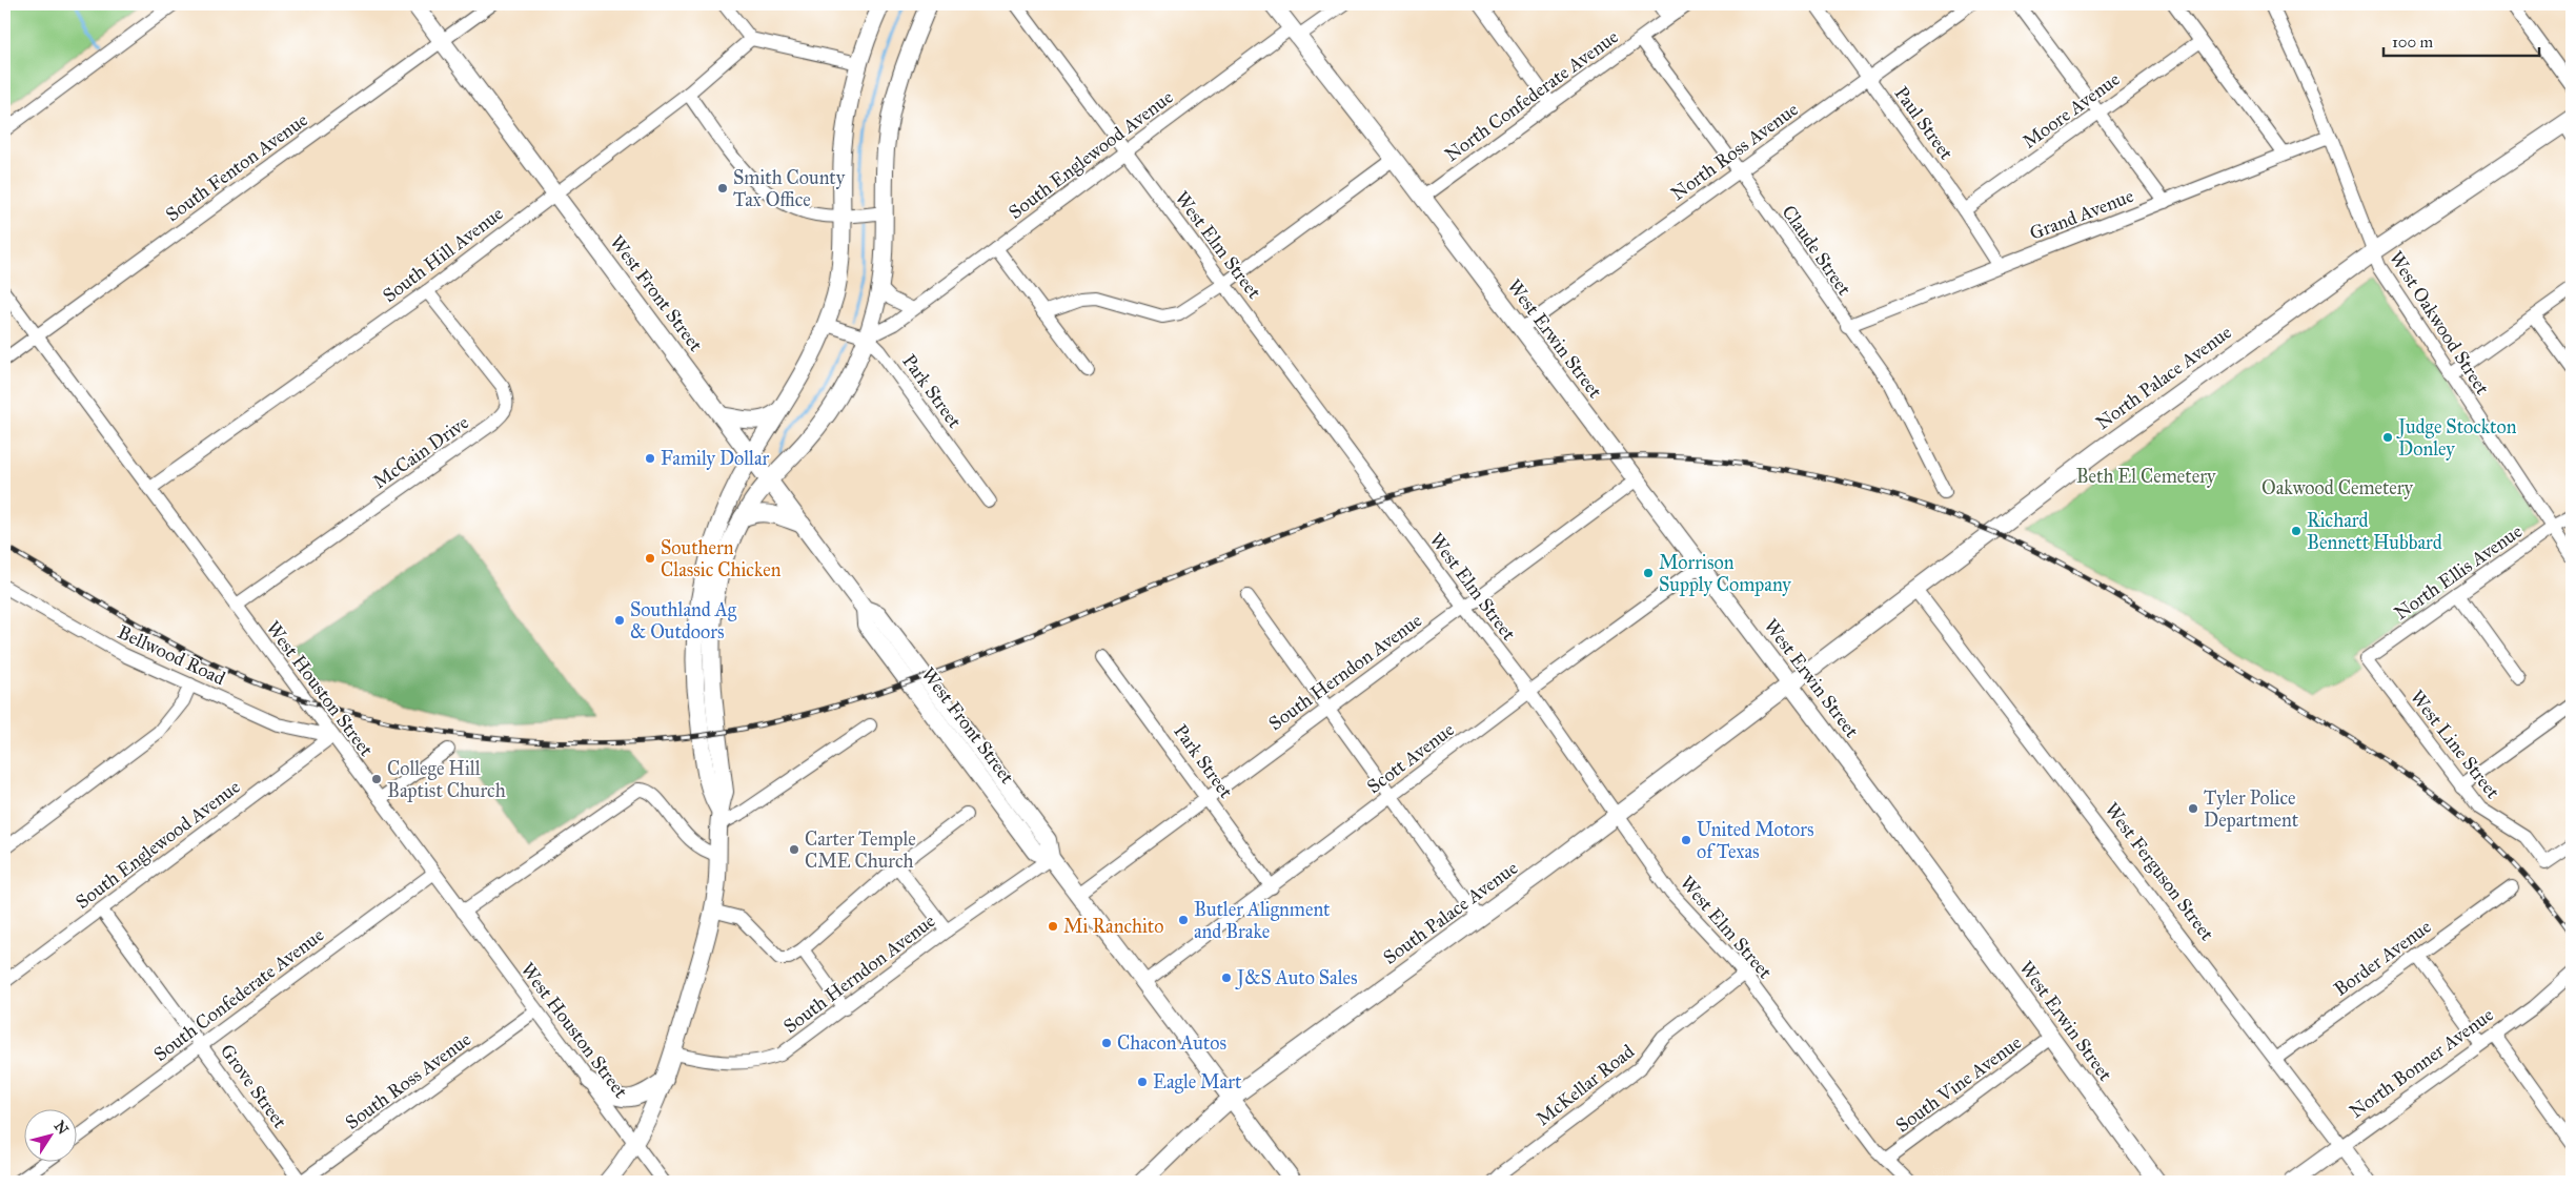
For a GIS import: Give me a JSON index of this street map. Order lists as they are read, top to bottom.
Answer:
{
  "streets": {
    "main road": [
      "West Front Street",
      "West Erwin Street",
      "North Palace Avenue",
      "West Ferguson Street",
      "South Palace Avenue",
      "North Bonner Avenue"
    ],
    "street": [
      "North Confederate Avenue",
      "Moore Avenue",
      "Paul Street",
      "North Ross Avenue",
      "South Englewood Avenue",
      "South Fenton Avenue",
      "Grand Avenue",
      "West Elm Street",
      "Claude Street",
      "South Hill Avenue",
      "West Oakwood Street",
      "Park Street",
      "McCain Drive",
      "North Ellis Avenue",
      "Bellwood Road",
      "South Herndon Avenue",
      "West Houston Street",
      "West Line Street",
      "Scott Avenue",
      "Border Avenue",
      "South Confederate Avenue",
      "South Ross Avenue",
      "South Vine Avenue",
      "McKellar Road",
      "Grove Street"
    ]
  },
  "crossings": [
    ["North Confederate Avenue", "Claude Street"],
    ["North Confederate Avenue", "West Erwin Street"],
    ["Moore Avenue", "Paul Street"],
    ["Paul Street", "North Ross Avenue"],
    ["Paul Street", "Grand Avenue"],
    ["North Ross Avenue", "Claude Street"],
    ["North Ross Avenue", "West Erwin Street"],
    ["South Englewood Avenue", "West Elm Street"],
    ["South Englewood Avenue", "West Erwin Street"],
    ["South Englewood Avenue", "Park Street"],
    ["South Englewood Avenue", "Bellwood Road"],
    ["South Englewood Avenue", "West Houston Street"],
    ["South Englewood Avenue", "Grove Street"],
    ["South Fenton Avenue", "West Front Street"],
    ["South Fenton Avenue", "West Houston Street"],
    ["Grand Avenue", "Claude Street"],
    ["Grand Avenue", "West Oakwood Street"],
    ["West Elm Street", "South Herndon Avenue"],
    ["West Elm Street", "Scott Avenue"],
    ["West Elm Street", "South Palace Avenue"],
    ["West Elm Street", "South Vine Avenue"],
    ["West Elm Street", "McKellar Road"],
    ["South Hill Avenue", "West Front Street"],
    ["South Hill Avenue", "McCain Drive"],
    ["South Hill Avenue", "West Houston Street"],
    ["West Front Street", "South Herndon Avenue"],
    ["West Front Street", "Scott Avenue"],
    ["West Front Street", "South Palace Avenue"],
    ["West Oakwood Street", "North Palace Avenue"],
    ["West Oakwood Street", "North Ellis Avenue"],
    ["West Erwin Street", "North Palace Avenue"],
    ["West Erwin Street", "South Herndon Avenue"],
    ["West Erwin Street", "Scott Avenue"],
    ["West Erwin Street", "South Palace Avenue"],
    ["West Erwin Street", "South Vine Avenue"],
    ["North Palace Avenue", "West Ferguson Street"],
    ["North Palace Avenue", "South Palace Avenue"],
    ["Park Street", "South Herndon Avenue"],
    ["Park Street", "Scott Avenue"],
    ["McCain Drive", "West Houston Street"],
    ["North Ellis Avenue", "West Line Street"],
    ["Bellwood Road", "West Houston Street"],
    ["West Houston Street", "South Confederate Avenue"],
    ["West Houston Street", "South Ross Avenue"],
    ["West Ferguson Street", "Border Avenue"],
    ["West Ferguson Street", "North Bonner Avenue"],
    ["South Confederate Avenue", "Grove Street"],
    ["South Ross Avenue", "Grove Street"]
  ],
  "parks": ["Beth El Cemetery", "Oakwood Cemetery"],
  "places": [
    "Smith County Tax Office",
    "Judge Stockton Donley",
    "Family Dollar",
    "Richard Bennett Hubbard",
    "Southern Classic Chicken",
    "Morrison Supply Company",
    "Southland Ag & Outdoors",
    "College Hill Baptist Church",
    "Tyler Police Department",
    "United Motors of Texas",
    "Carter Temple CME Church",
    "Butler Alignment and Brake",
    "Mi Ranchito",
    "J&S Auto Sales",
    "Chacon Autos",
    "Eagle Mart"
  ],
  "scale_bar": "100 m",
  "north": "top right"
}
